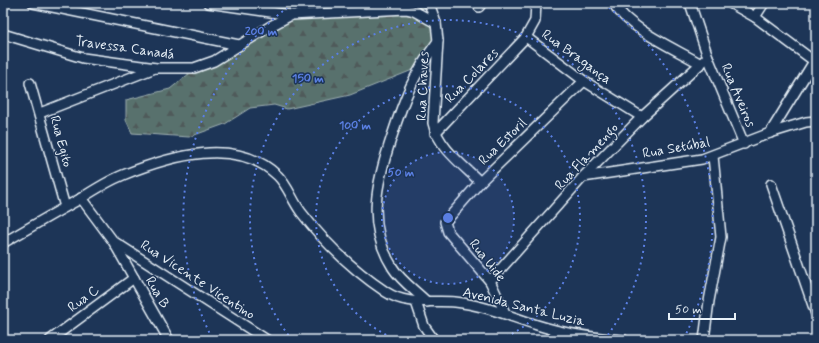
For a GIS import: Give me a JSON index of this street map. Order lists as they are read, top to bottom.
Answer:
{
  "streets": {
    "street": [
      "Travessa Canadá",
      "Rua Bragança",
      "Rua Colares",
      "Rua Chaves",
      "Rua Aveiros",
      "Rua Egito",
      "Rua Estoril",
      "Rua Setúbal",
      "Rua Flamengo",
      "Rua Uide",
      "Rua Vicente Vicentino",
      "Rua B",
      "Rua C",
      "Avenida Santa Luzia"
    ]
  },
  "crossings": [
    ["Rua Bragança", "Rua Colares"],
    ["Rua Bragança", "Rua Estoril"],
    ["Rua Bragança", "Rua Flamengo"],
    ["Rua Colares", "Rua Chaves"],
    ["Rua Chaves", "Rua Estoril"],
    ["Rua Aveiros", "Rua Setúbal"],
    ["Rua Aveiros", "Rua Flamengo"],
    ["Rua Egito", "Avenida Santa Luzia"],
    ["Rua Estoril", "Rua Uide"],
    ["Rua Setúbal", "Rua Flamengo"],
    ["Rua Flamengo", "Rua Uide"],
    ["Rua Uide", "Avenida Santa Luzia"],
    ["Rua Vicente Vicentino", "Rua B"],
    ["Rua B", "Rua C"],
    ["Rua B", "Avenida Santa Luzia"]
  ],
  "scale_bar": "50 m",
  "rings": [
    "200 m",
    "150 m",
    "100 m",
    "50 m"
  ]
}
